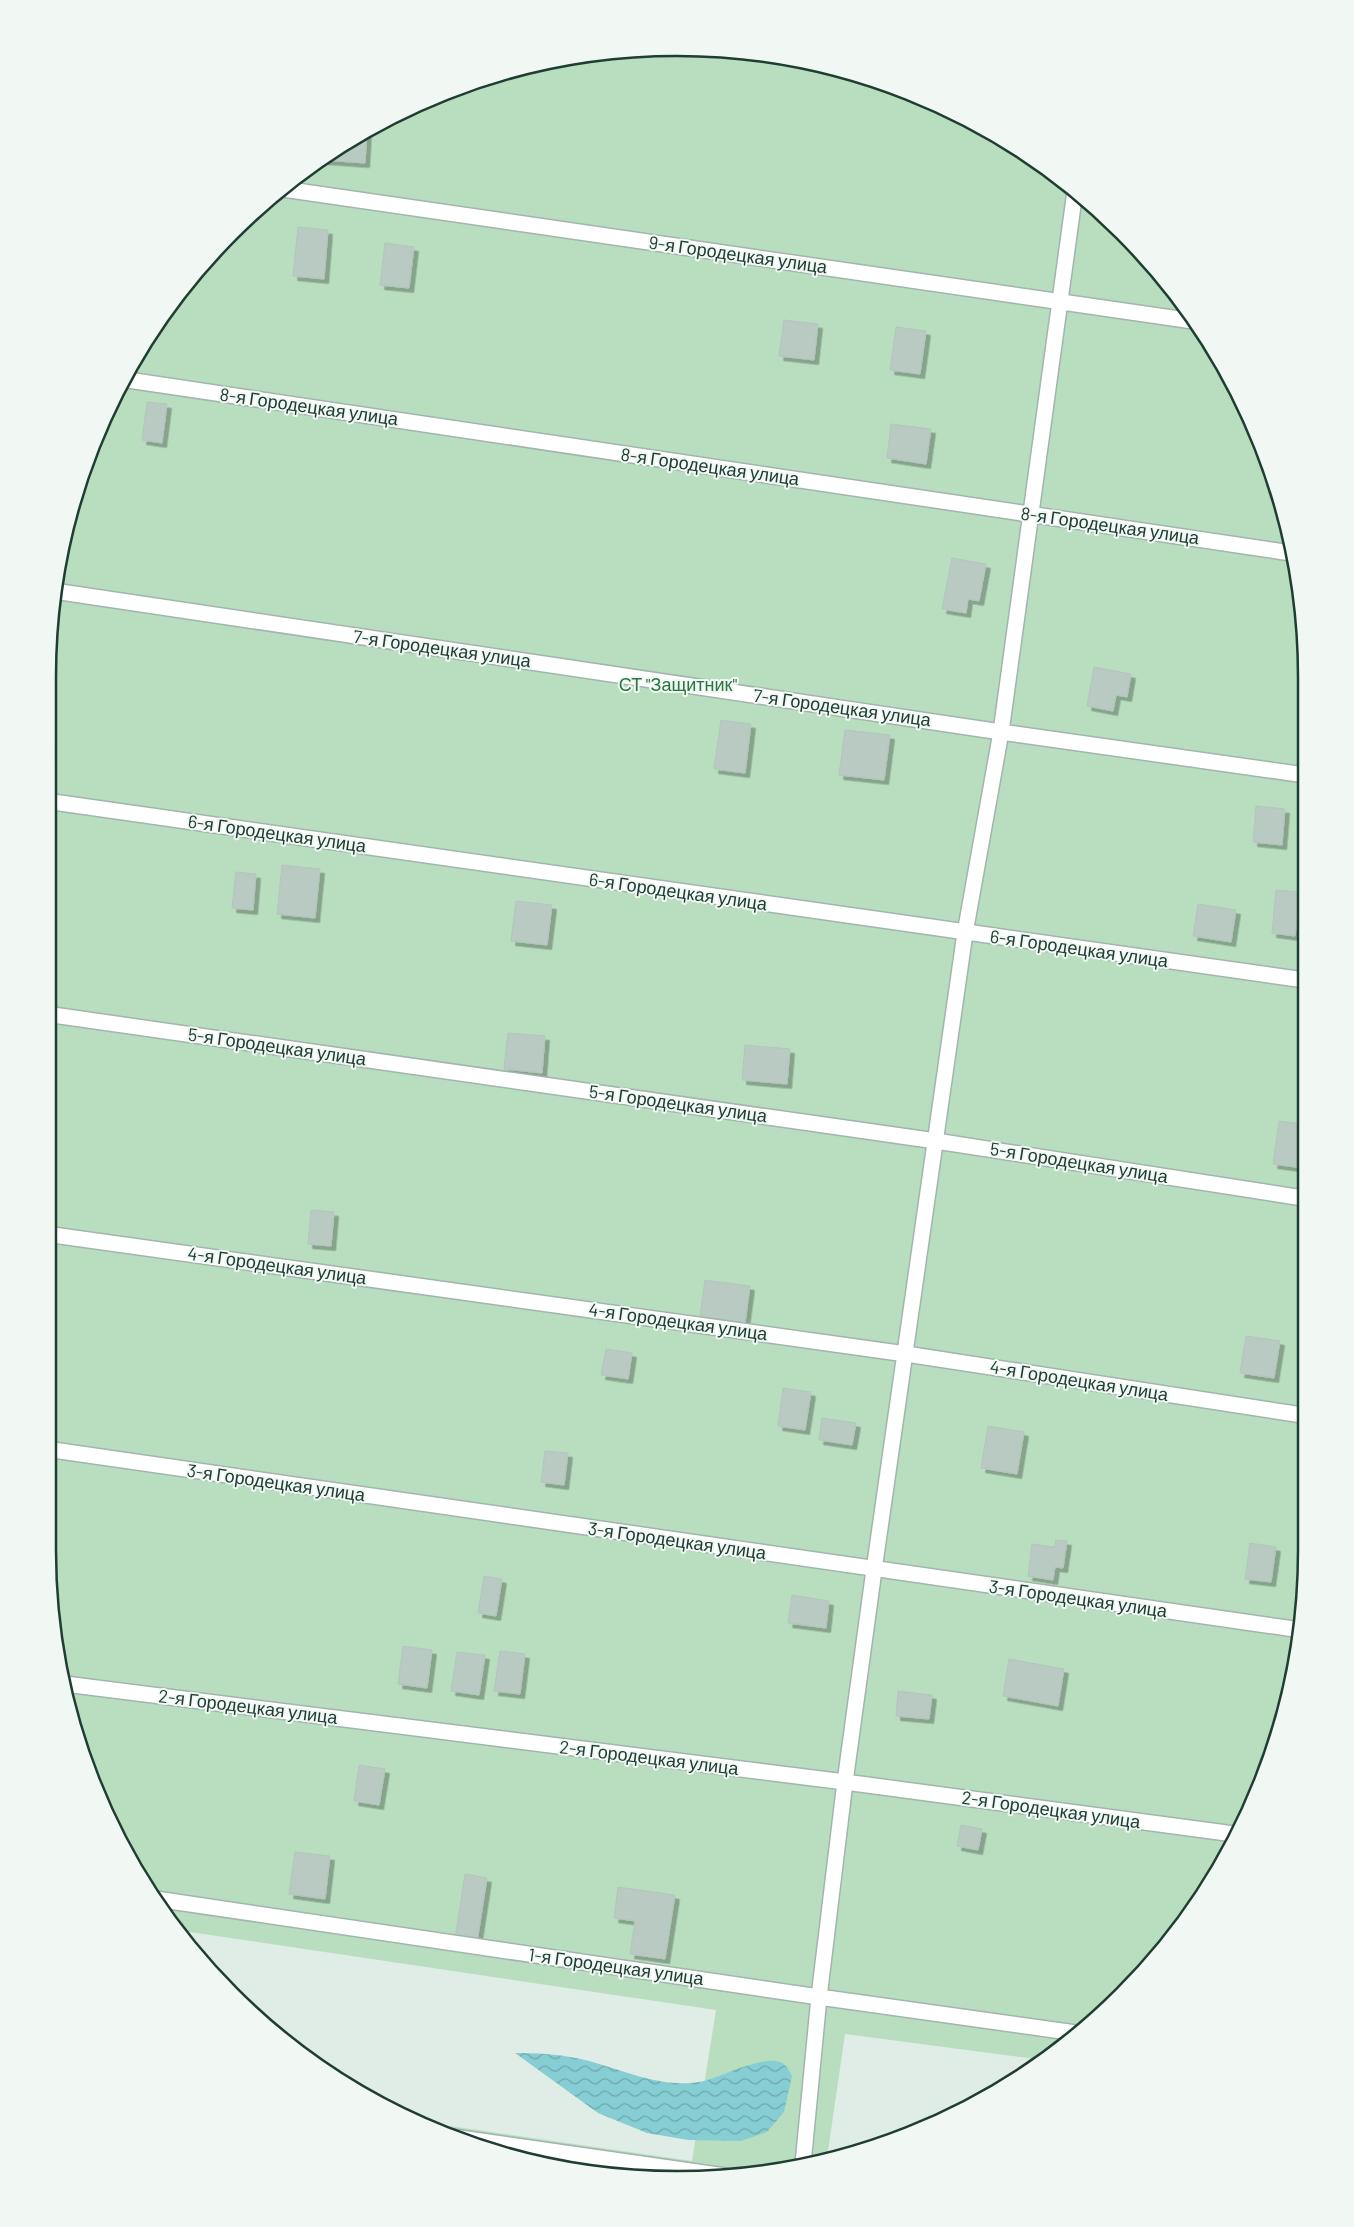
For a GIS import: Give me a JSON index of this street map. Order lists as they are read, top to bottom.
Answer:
{
  "streets": {
    "street": [
      "9-я Городецкая улица",
      "8-я Городецкая улица",
      "7-я Городецкая улица",
      "6-я Городецкая улица",
      "5-я Городецкая улица",
      "4-я Городецкая улица",
      "3-я Городецкая улица",
      "2-я Городецкая улица",
      "1-я Городецкая улица"
    ]
  },
  "parks": ["СТ \"Защитник\""]
}
